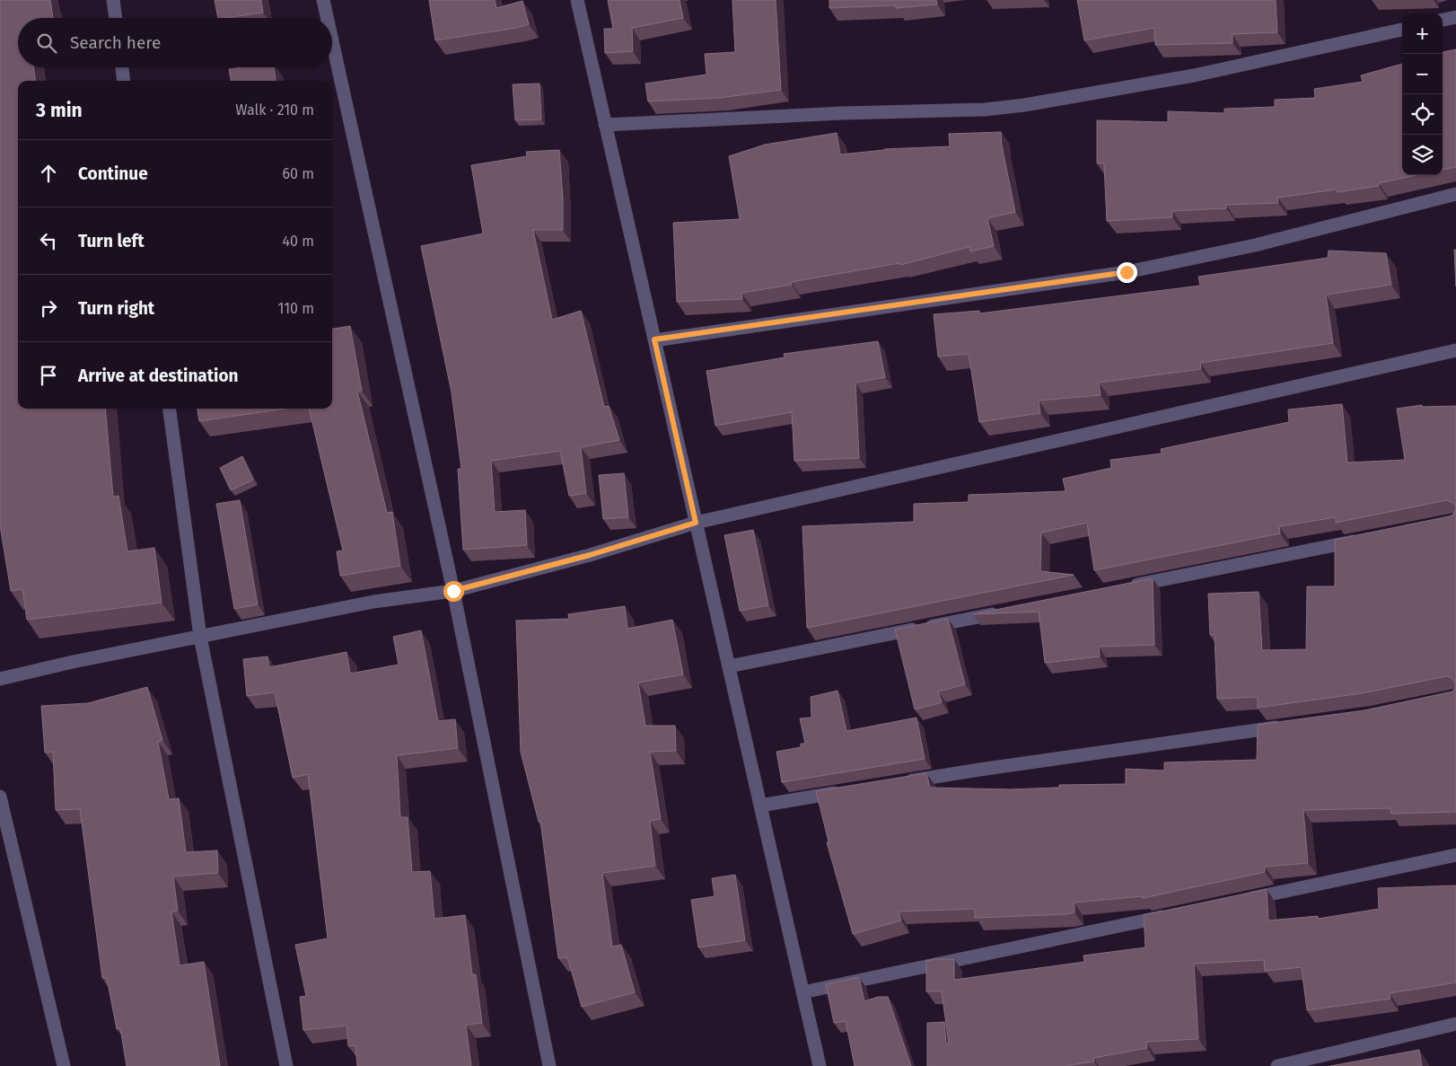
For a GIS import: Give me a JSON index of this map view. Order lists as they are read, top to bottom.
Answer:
{
  "page": {
    "map_buttons": ["+", "−"],
    "search": "Search here",
    "heading": ["3 min", "Walk · 210 m"],
    "list": [
      ["Continue", "60 m"],
      ["Turn left", "40 m"],
      ["Turn right", "110 m"],
      "Arrive at destination"
    ]
  }
}
